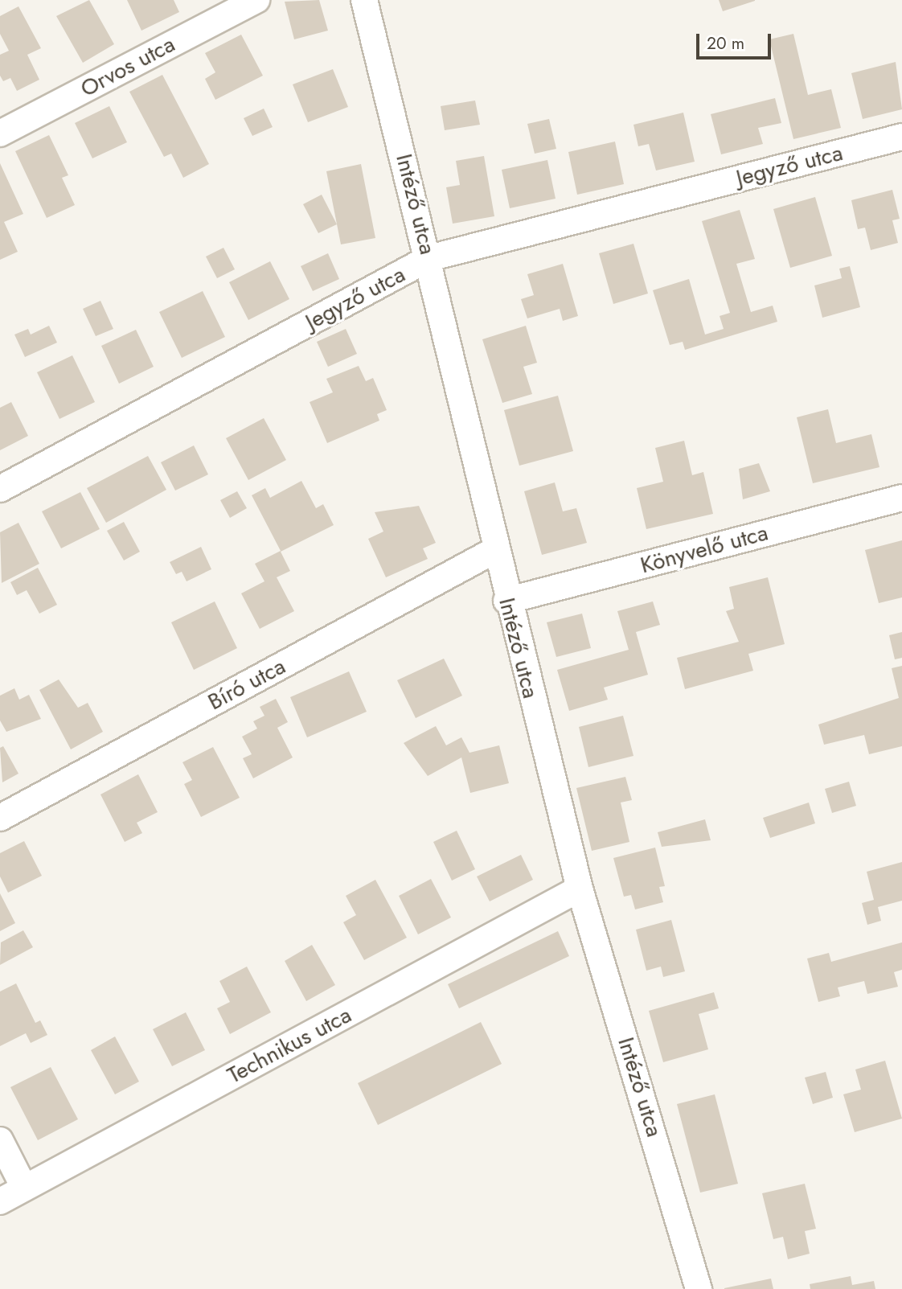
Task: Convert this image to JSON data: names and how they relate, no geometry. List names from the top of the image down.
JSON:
{
  "streets": {
    "street": [
      "Orvos utca",
      "Jegyző utca",
      "Intéző utca",
      "Könyvelő utca",
      "Bíró utca",
      "Technikus utca"
    ]
  },
  "crossings": [
    ["Jegyző utca", "Intéző utca"],
    ["Intéző utca", "Könyvelő utca"],
    ["Intéző utca", "Bíró utca"],
    ["Intéző utca", "Technikus utca"]
  ],
  "scale_bar": "20 m"
}
